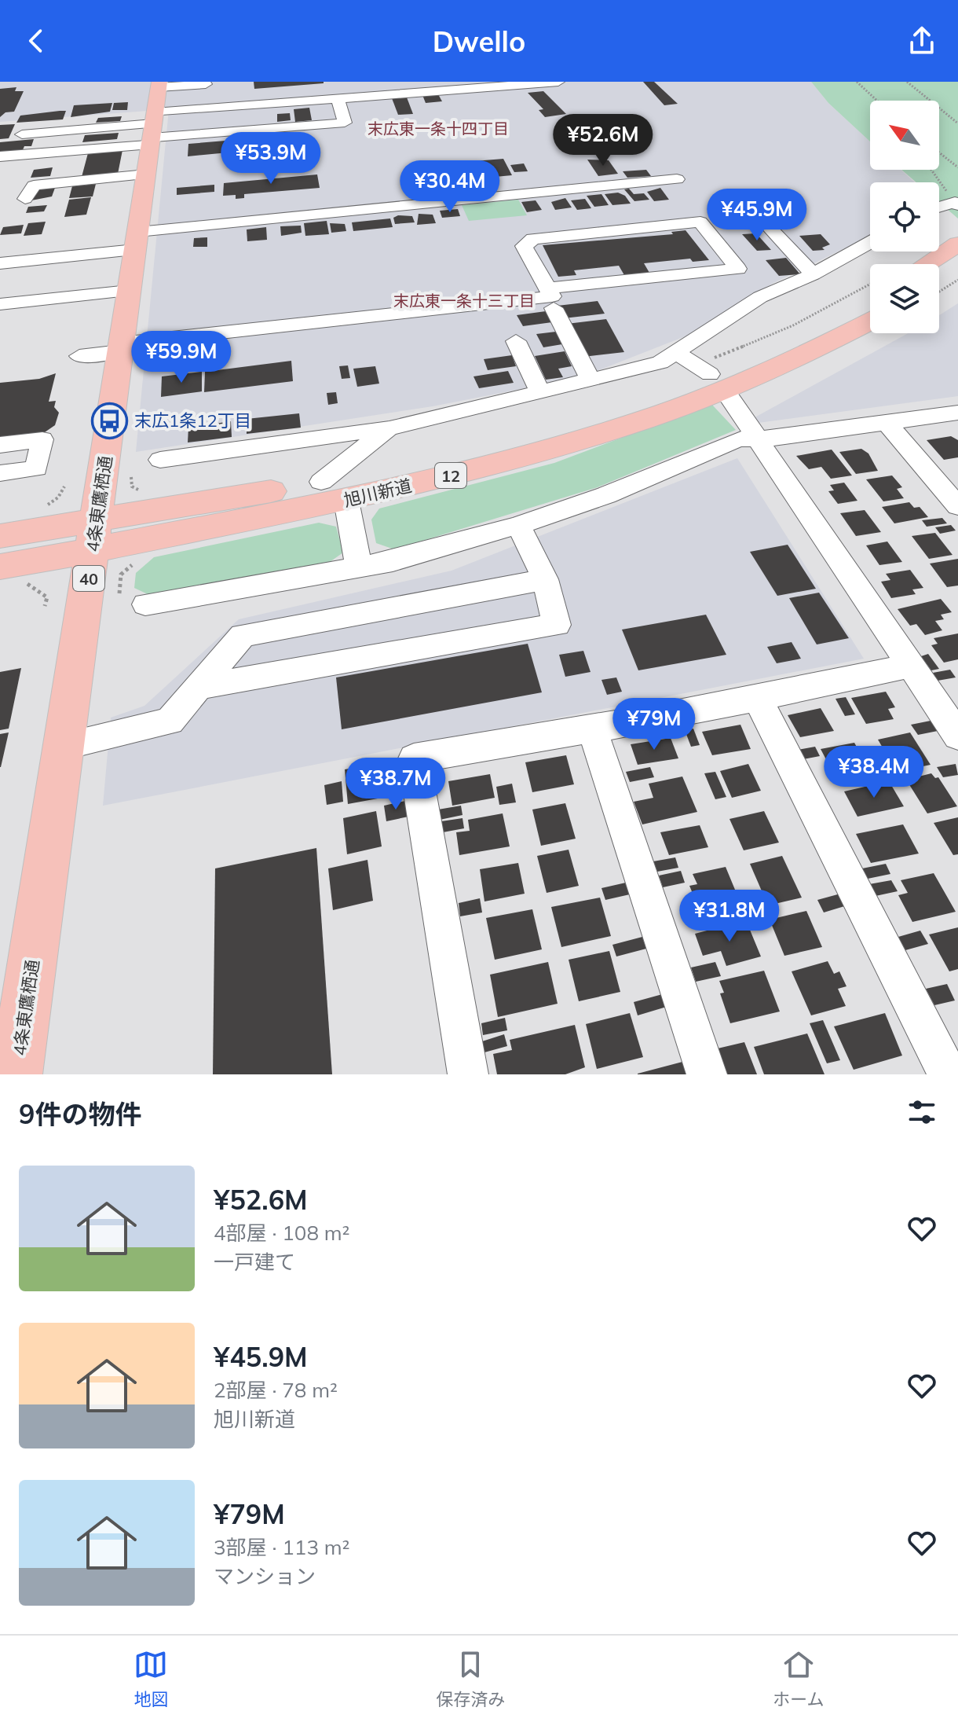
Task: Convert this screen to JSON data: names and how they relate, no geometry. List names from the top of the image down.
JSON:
{
  "streets": {
    "highway": [
      "12",
      "旭川新道",
      "4条東鷹栖通",
      "40"
    ]
  },
  "crossings": [
    ["旭川新道", "4条東鷹栖通"]
  ],
  "districts": ["末広東一条十四丁目", "末広東一条十三丁目"],
  "places": {
    "bus stop": ["末広1条12丁目"]
  },
  "north": "top left",
  "page": {
    "header": "Dwello",
    "price": [
      "¥52.6M",
      "¥53.9M",
      "¥30.4M",
      "¥45.9M",
      "¥59.9M",
      "¥79M",
      "¥38.4M",
      "¥38.7M",
      "¥31.8M"
    ],
    "heading": "9件の物件",
    "list": [
      {
        "name": "¥52.6M",
        "note": "4部屋 · 108 m² · 一戸建て"
      },
      {
        "name": "¥45.9M",
        "note": "2部屋 · 78 m² · 旭川新道"
      },
      {
        "name": "¥79M",
        "note": "3部屋 · 113 m² · マンション"
      }
    ],
    "tabs": ["地図", "保存済み", "ホーム"]
  }
}
